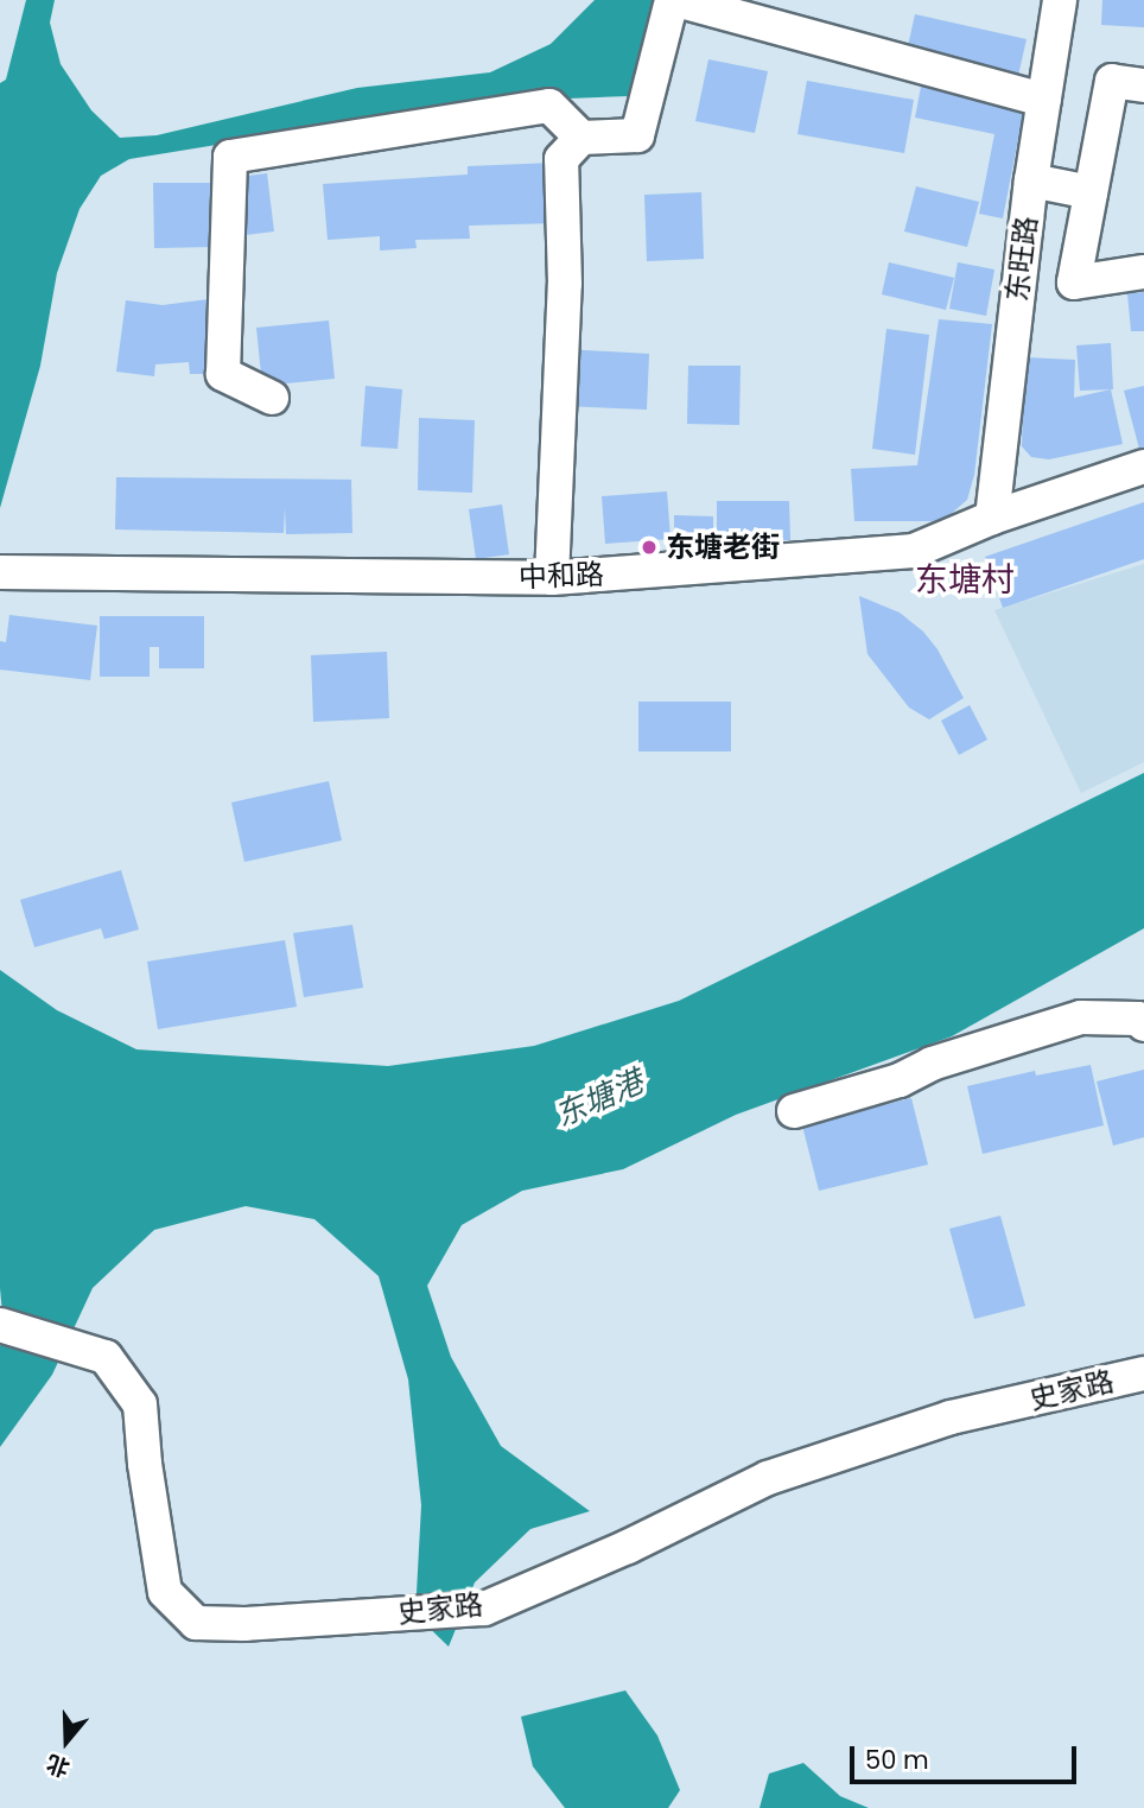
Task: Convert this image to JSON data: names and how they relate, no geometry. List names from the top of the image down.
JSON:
{
  "streets": {
    "street": ["东旺路", "中和路", "史家路"]
  },
  "crossings": [
    ["东旺路", "中和路"]
  ],
  "districts": ["东塘村"],
  "water": ["东塘港"],
  "places": ["东塘老街"],
  "scale_bar": "50 m",
  "north": "bottom"
}
